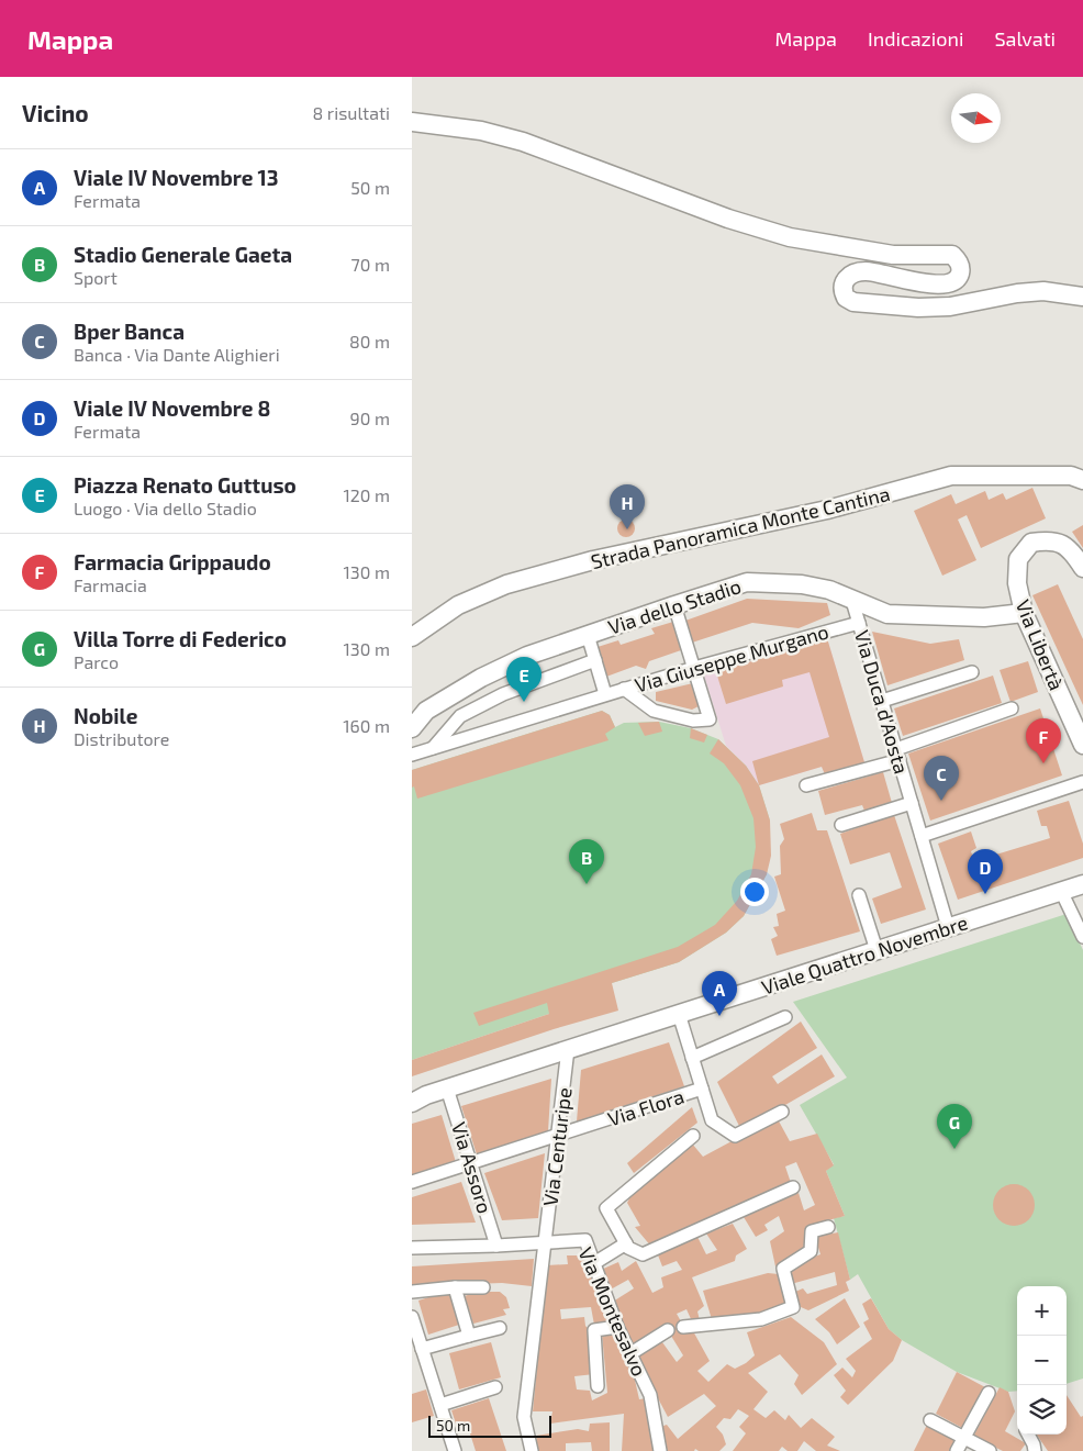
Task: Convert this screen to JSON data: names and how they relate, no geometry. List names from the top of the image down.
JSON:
{
  "streets": {
    "street": [
      "Strada Panoramica Monte Cantina",
      "Via dello Stadio",
      "Via Libertà",
      "Via Giuseppe Murgano",
      "Via Duca d'Aosta",
      "Viale Quattro Novembre",
      "Via Flora",
      "Via Centuripe",
      "Via Assoro",
      "Via Montesalvo"
    ]
  },
  "crossings": [
    ["Via dello Stadio", "Via Libertà"],
    ["Via dello Stadio", "Via Duca d'Aosta"],
    ["Via Giuseppe Murgano", "Via Duca d'Aosta"],
    ["Via Duca d'Aosta", "Viale Quattro Novembre"],
    ["Viale Quattro Novembre", "Via Flora"],
    ["Viale Quattro Novembre", "Via Centuripe"],
    ["Viale Quattro Novembre", "Via Assoro"],
    ["Via Flora", "Via Centuripe"],
    ["Via Flora", "Via Assoro"],
    ["Via Centuripe", "Via Montesalvo"],
    ["Via Assoro", "Via Montesalvo"]
  ],
  "scale_bar": "50 m",
  "north": "right",
  "page": {
    "header": "Mappa",
    "nav": ["Mappa", "Indicazioni", "Salvati"],
    "heading": ["Vicino", "8 risultati"],
    "list": [
      {
        "mark": "A",
        "name": "Viale IV Novembre 13",
        "note": "Fermata",
        "value": "50 m"
      },
      {
        "mark": "B",
        "name": "Stadio Generale Gaeta",
        "note": "Sport",
        "value": "70 m"
      },
      {
        "mark": "C",
        "name": "Bper Banca",
        "note": "Banca · Via Dante Alighieri",
        "value": "80 m"
      },
      {
        "mark": "D",
        "name": "Viale IV Novembre 8",
        "note": "Fermata",
        "value": "90 m"
      },
      {
        "mark": "E",
        "name": "Piazza Renato Guttuso",
        "note": "Luogo · Via dello Stadio",
        "value": "120 m"
      },
      {
        "mark": "F",
        "name": "Farmacia Grippaudo",
        "note": "Farmacia",
        "value": "130 m"
      },
      {
        "mark": "G",
        "name": "Villa Torre di Federico",
        "note": "Parco",
        "value": "130 m"
      },
      {
        "mark": "H",
        "name": "Nobile",
        "note": "Distributore",
        "value": "160 m"
      }
    ],
    "pins": [
      "H",
      "E",
      "F",
      "C",
      "B",
      "D",
      "A",
      "G"
    ],
    "map_buttons": ["+", "−"],
    "scale": "50 m"
  }
}
